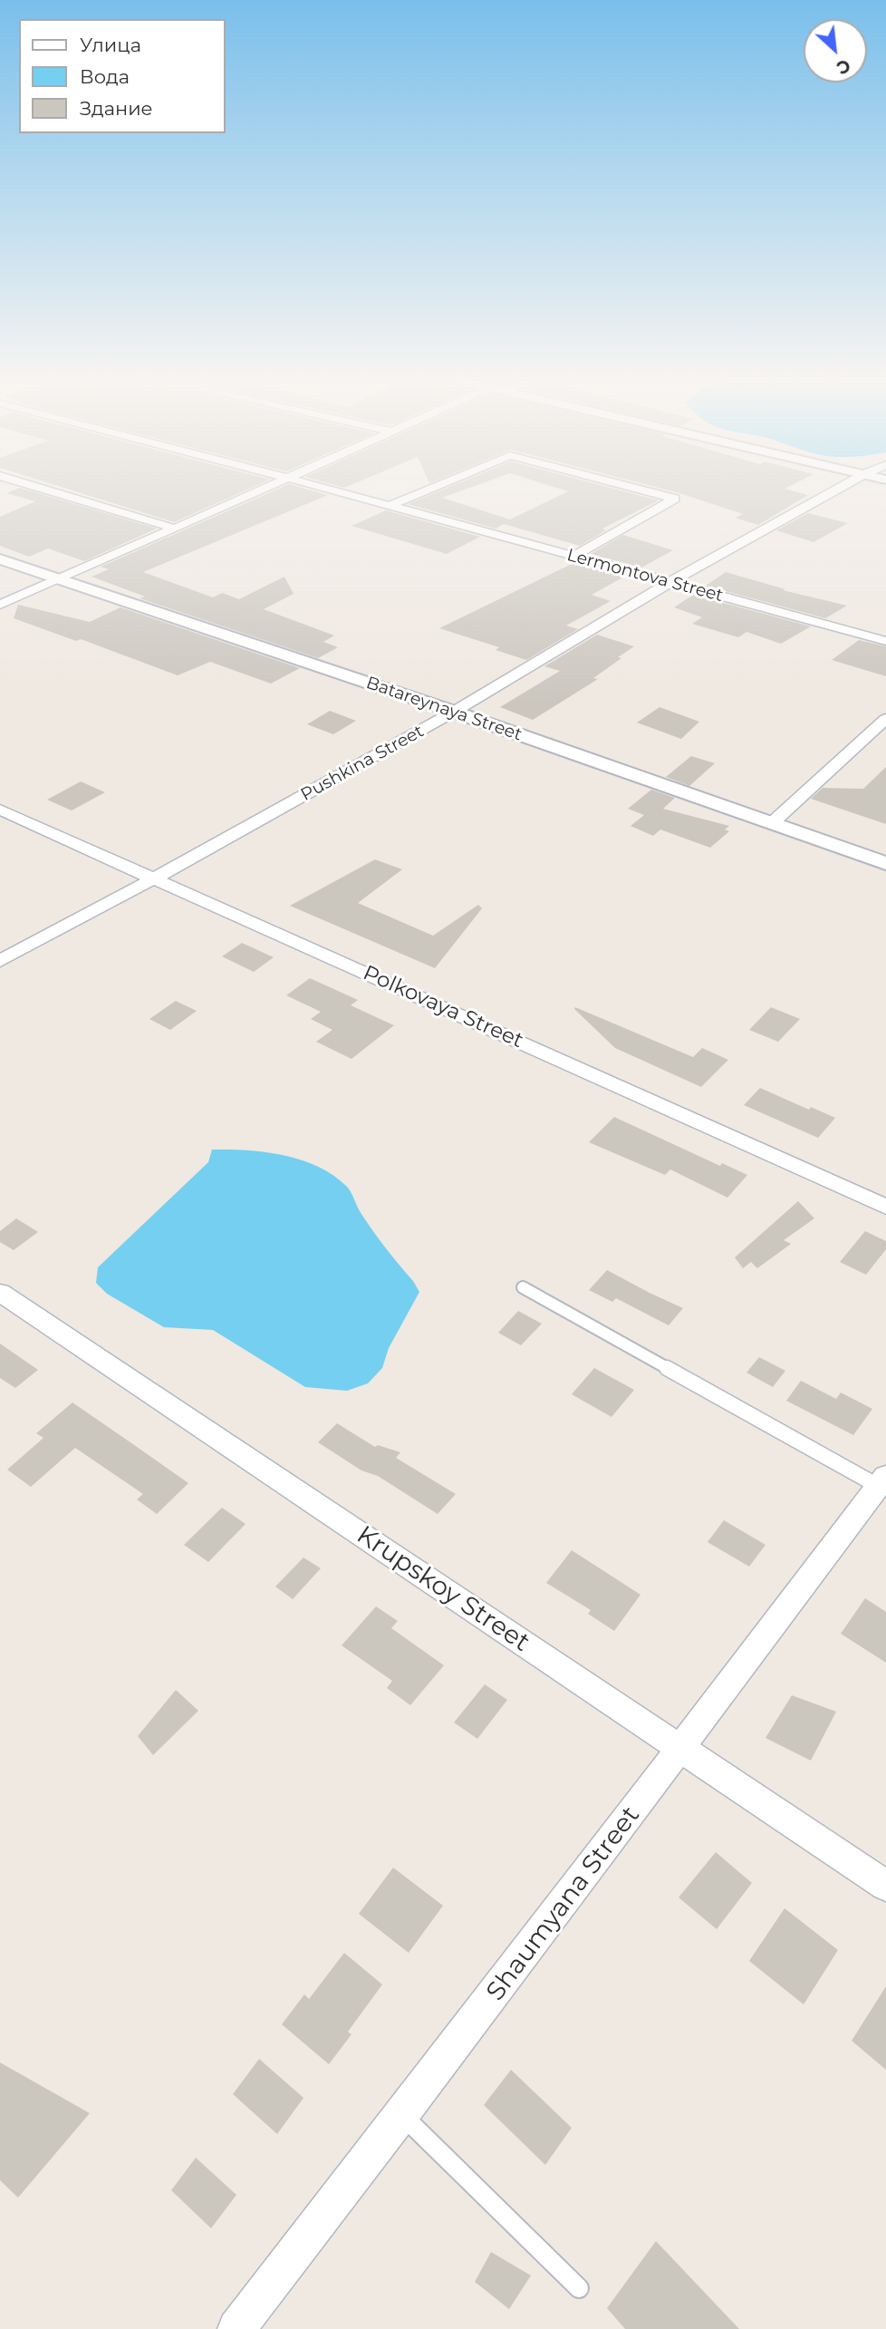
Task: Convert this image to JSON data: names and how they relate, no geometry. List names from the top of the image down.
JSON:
{
  "streets": {
    "street": [
      "Lermontova Street",
      "Batareynaya Street",
      "Pushkina Street",
      "Polkovaya Street",
      "Krupskoy Street",
      "Shaumyana Street"
    ]
  },
  "crossings": [
    ["Lermontova Street", "Pushkina Street"],
    ["Batareynaya Street", "Pushkina Street"],
    ["Pushkina Street", "Polkovaya Street"],
    ["Krupskoy Street", "Shaumyana Street"]
  ],
  "legend": ["Улица", "Вода", "Здание"],
  "north": "bottom right"
}
